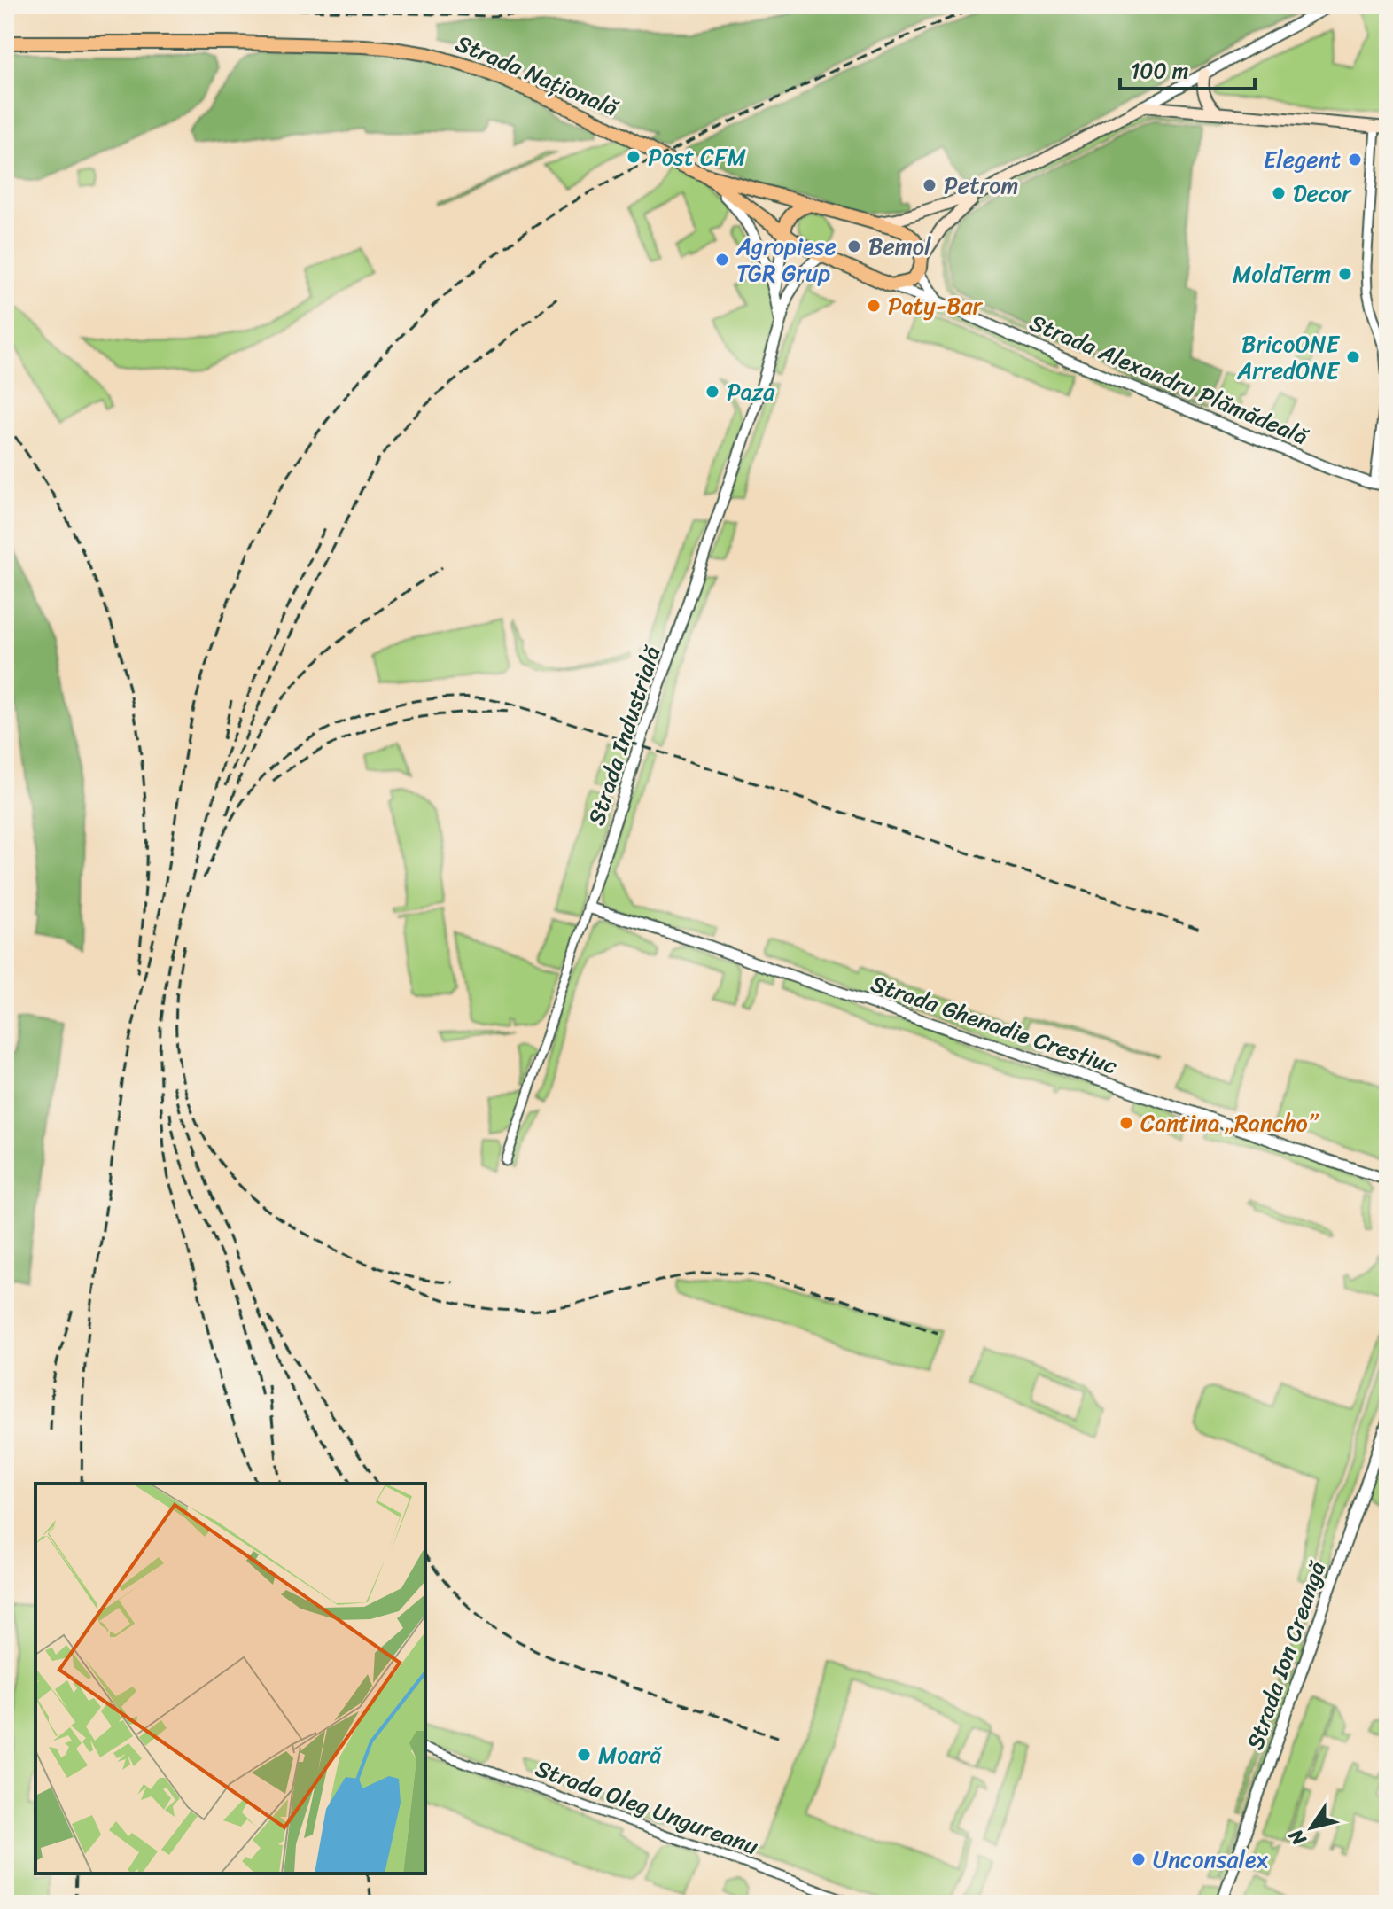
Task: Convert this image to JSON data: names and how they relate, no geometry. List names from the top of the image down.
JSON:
{
  "streets": {
    "main road": ["Strada Națională"],
    "street": [
      "Strada Alexandru Plămădeală",
      "Strada Industrială",
      "Strada Ghenadie Crestiuc",
      "Strada Ion Creangă",
      "Strada Oleg Ungureanu"
    ]
  },
  "crossings": [
    ["Strada Națională", "Strada Alexandru Plămădeală"],
    ["Strada Națională", "Strada Industrială"],
    ["Strada Industrială", "Strada Ghenadie Crestiuc"]
  ],
  "places": [
    "Post CFM",
    "Elegent",
    "Petrom",
    "Decor",
    "Bemol",
    "Agropiese TGR Grup",
    "MoldTerm",
    "Paty-Bar",
    "BricoONE ArredONE",
    "Paza",
    "Cantina „Rancho”",
    "Moară",
    "Unconsalex"
  ],
  "scale_bar": "100 m",
  "north": "bottom left"
}
